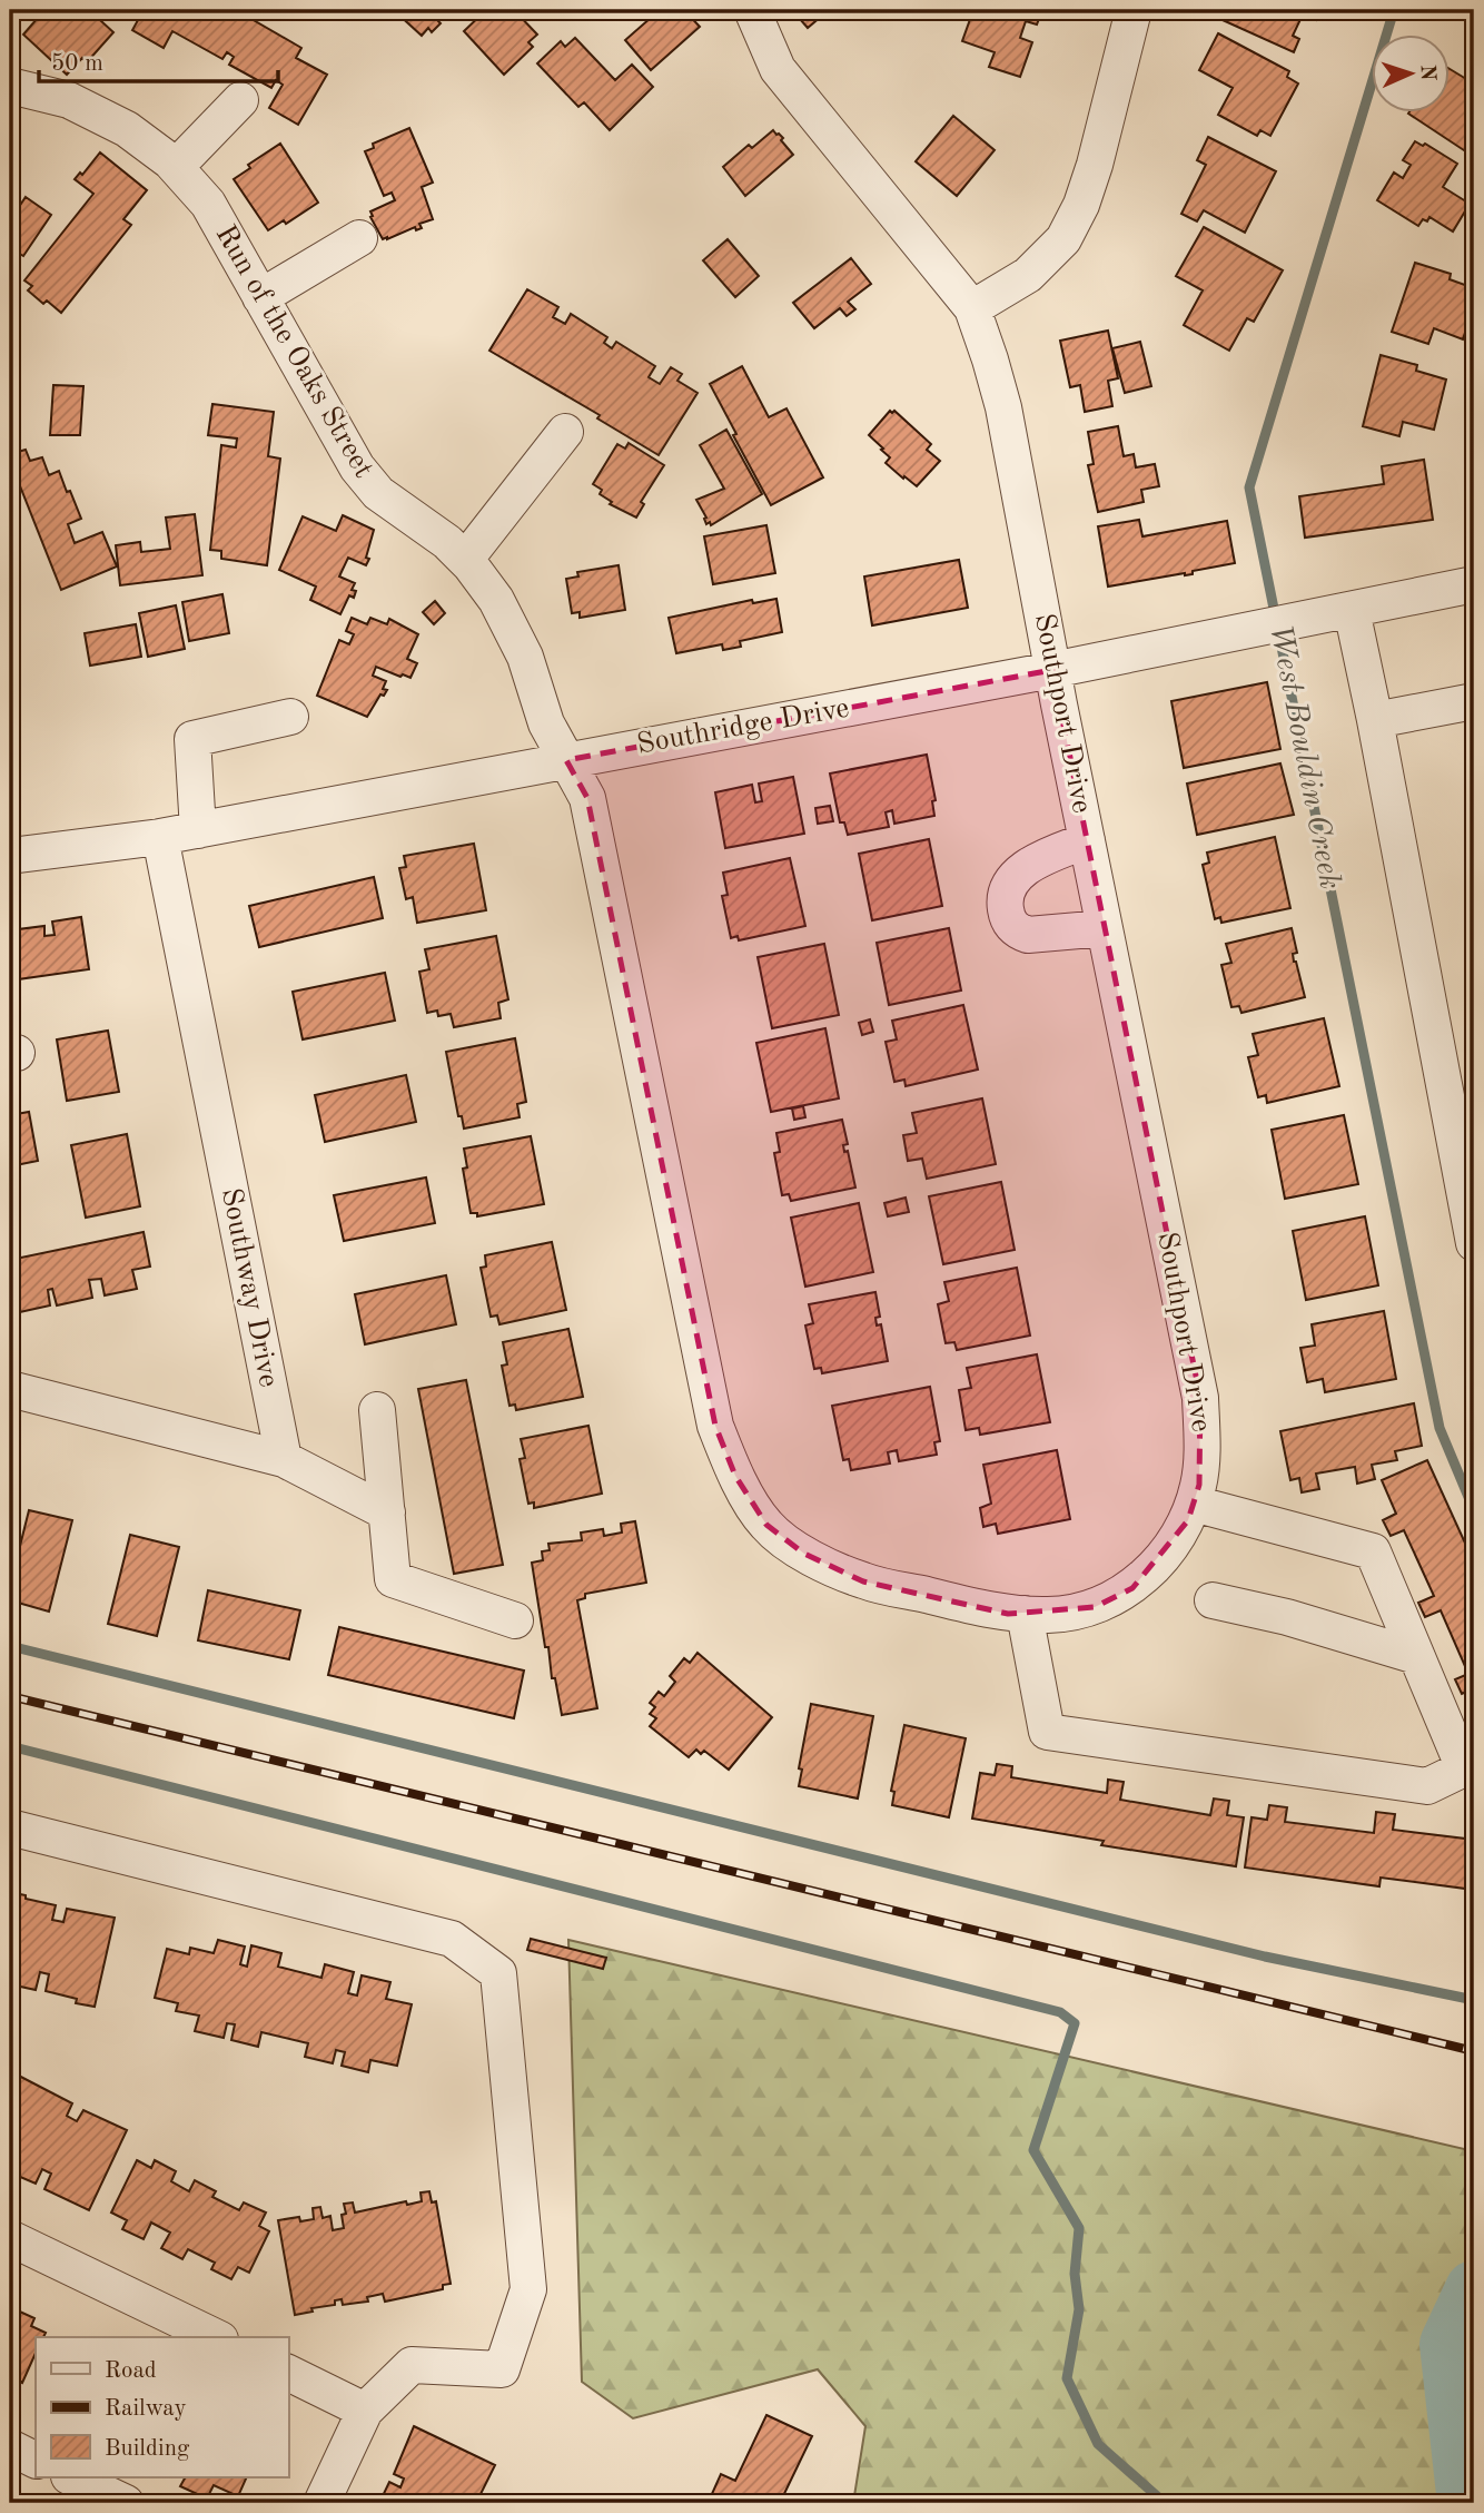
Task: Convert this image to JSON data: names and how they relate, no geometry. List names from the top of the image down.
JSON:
{
  "streets": {
    "street": [
      "Run of the Oaks Street",
      "Southport Drive",
      "Southridge Drive",
      "Southway Drive"
    ]
  },
  "crossings": [
    ["Run of the Oaks Street", "Southport Drive"],
    ["Run of the Oaks Street", "Southridge Drive"],
    ["Southport Drive", "Southridge Drive"],
    ["Southridge Drive", "Southway Drive"]
  ],
  "water": ["West Bouldin Creek"],
  "legend": ["Road", "Railway", "Building"],
  "scale_bar": "50 m",
  "north": "right"
}
